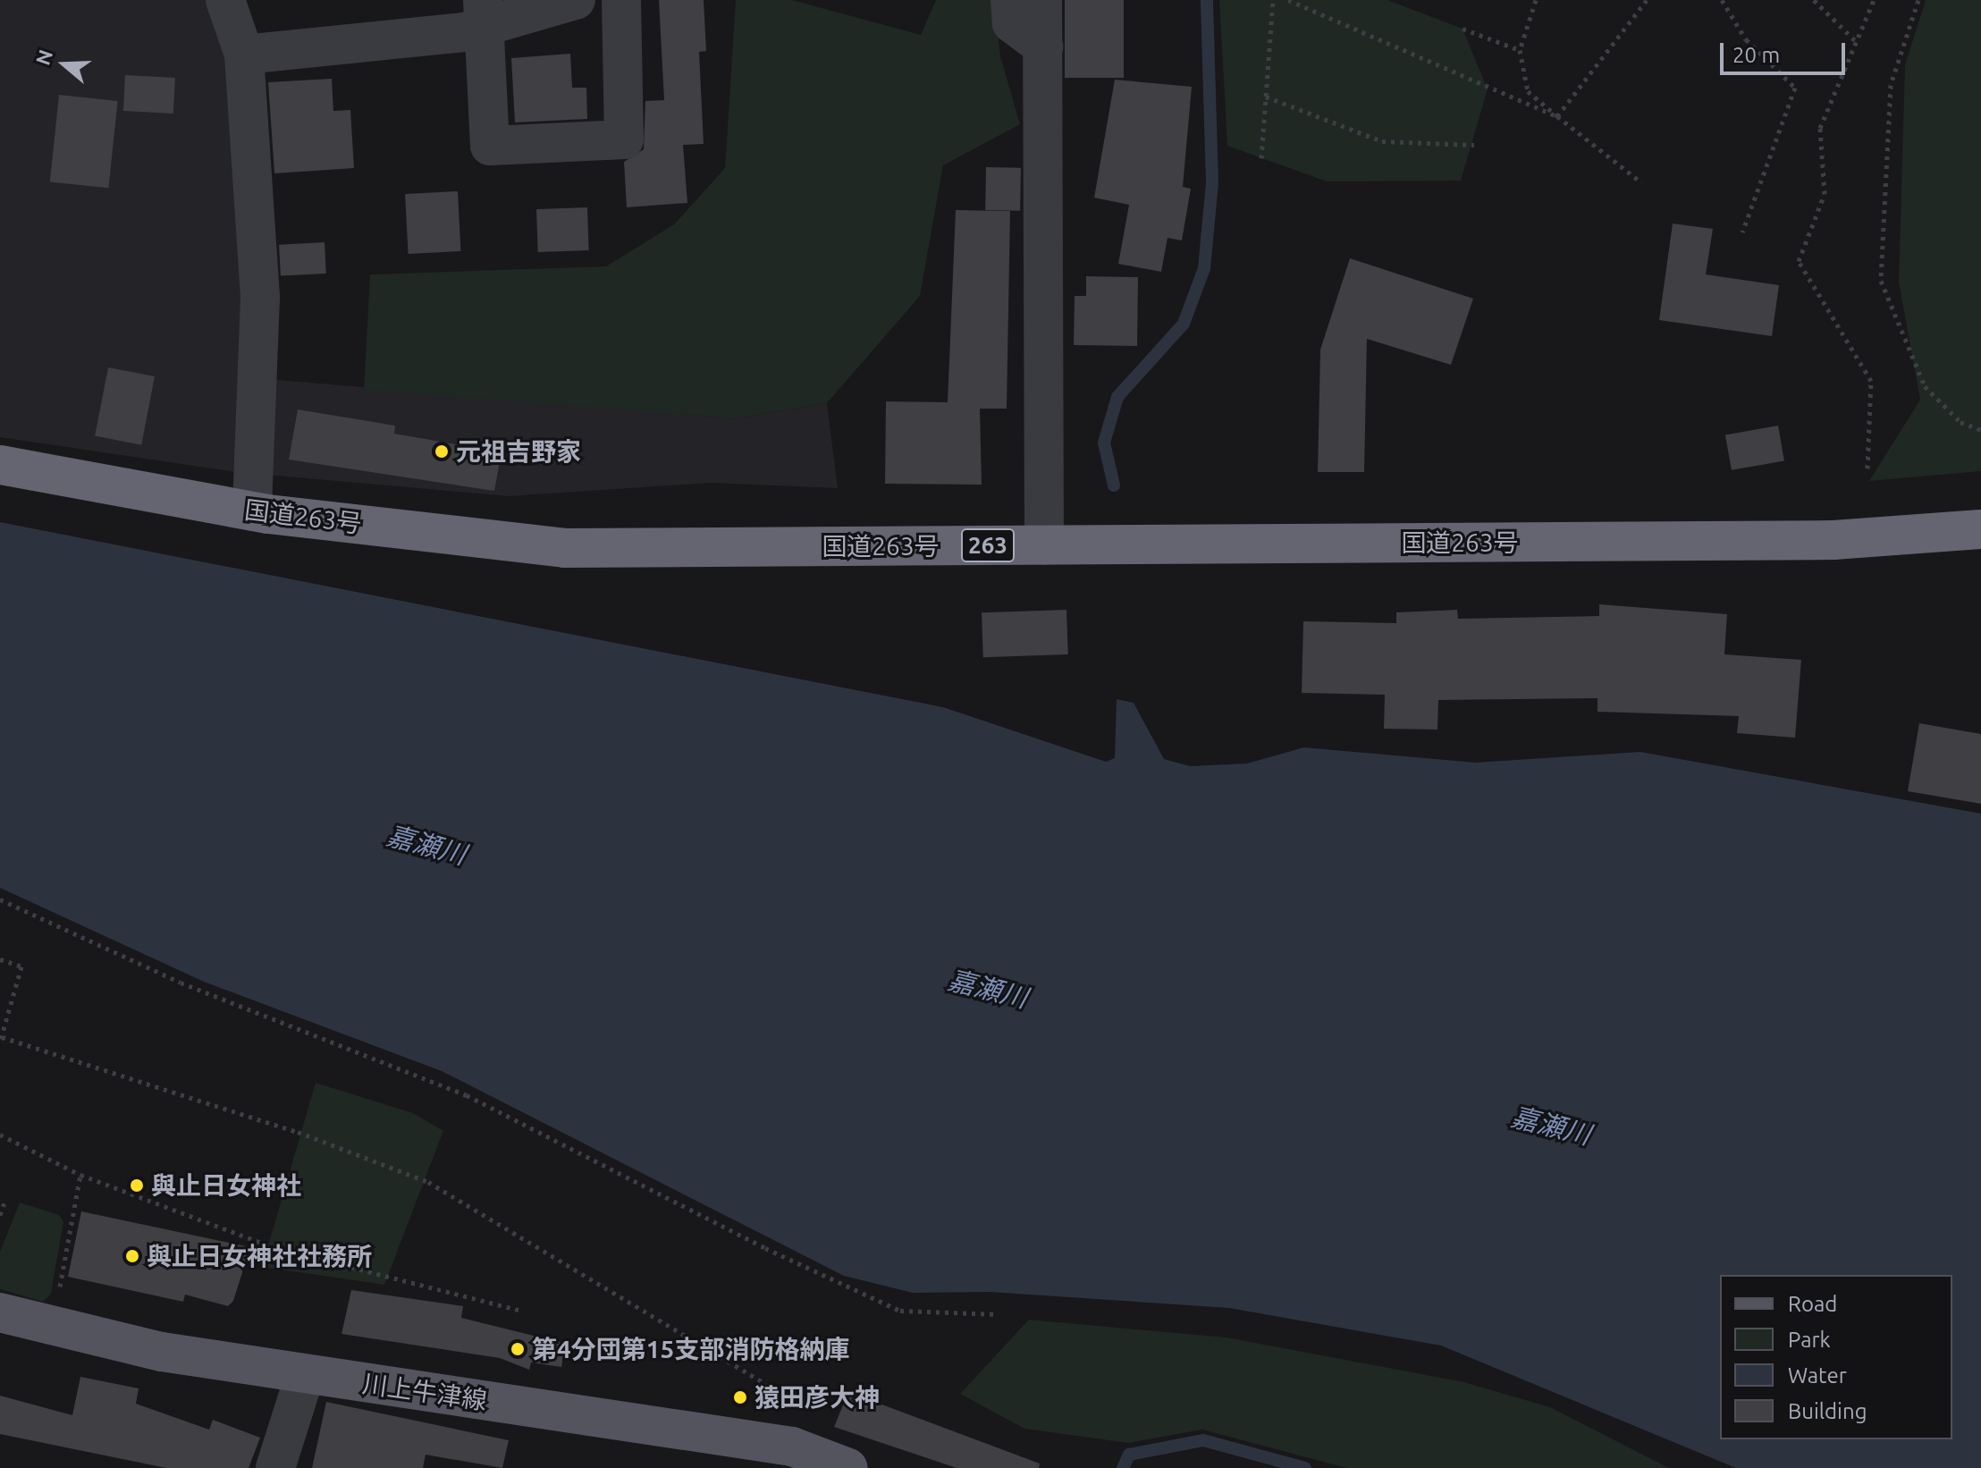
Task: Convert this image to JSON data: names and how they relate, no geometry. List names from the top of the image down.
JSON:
{
  "streets": {
    "highway": ["国道263号", "263"],
    "main road": ["川上牛津線"]
  },
  "water": ["嘉瀬川"],
  "places": [
    "元祖吉野家",
    "與止日女神社",
    "與止日女神社社務所",
    "第4分団第15支部消防格納庫",
    "猿田彦大神"
  ],
  "legend": [
    "Road",
    "Park",
    "Water",
    "Building"
  ],
  "scale_bar": "20 m",
  "north": "left"
}
